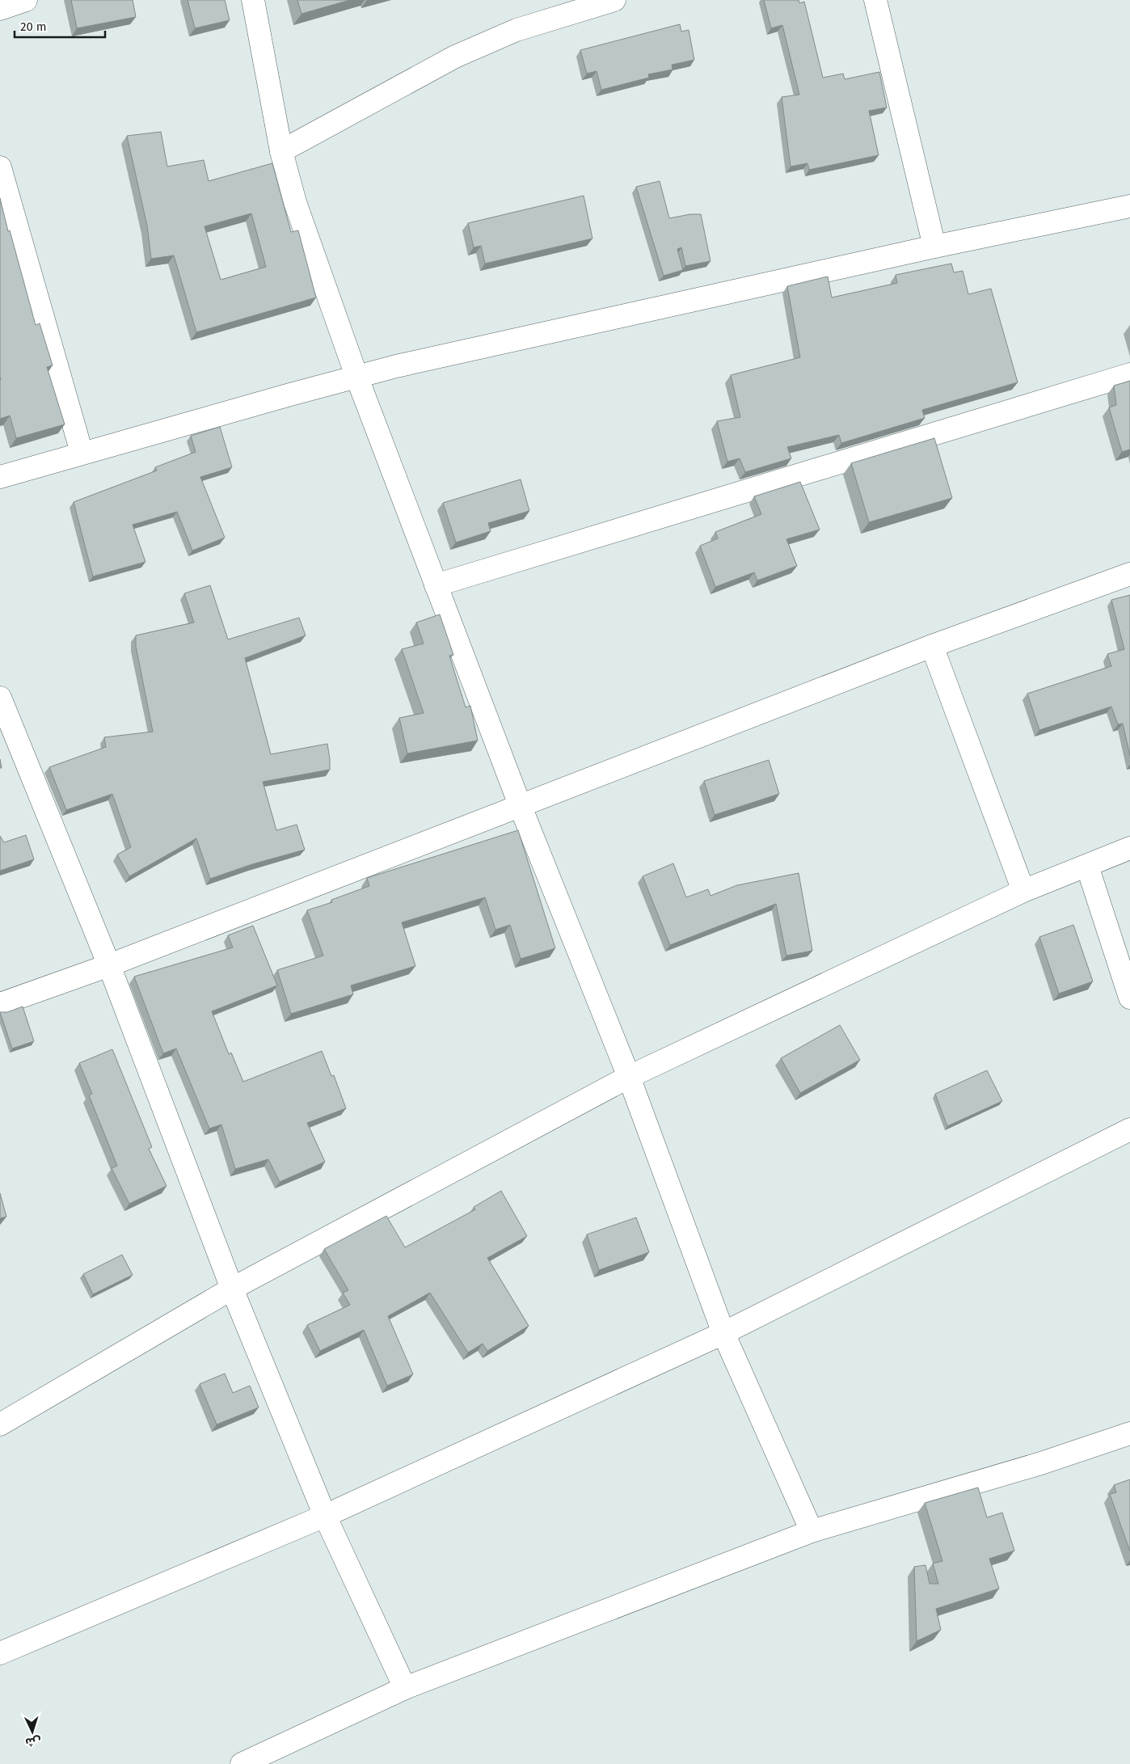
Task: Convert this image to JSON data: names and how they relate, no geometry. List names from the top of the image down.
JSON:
{
  "scale_bar": "20 m",
  "north": "bottom"
}
